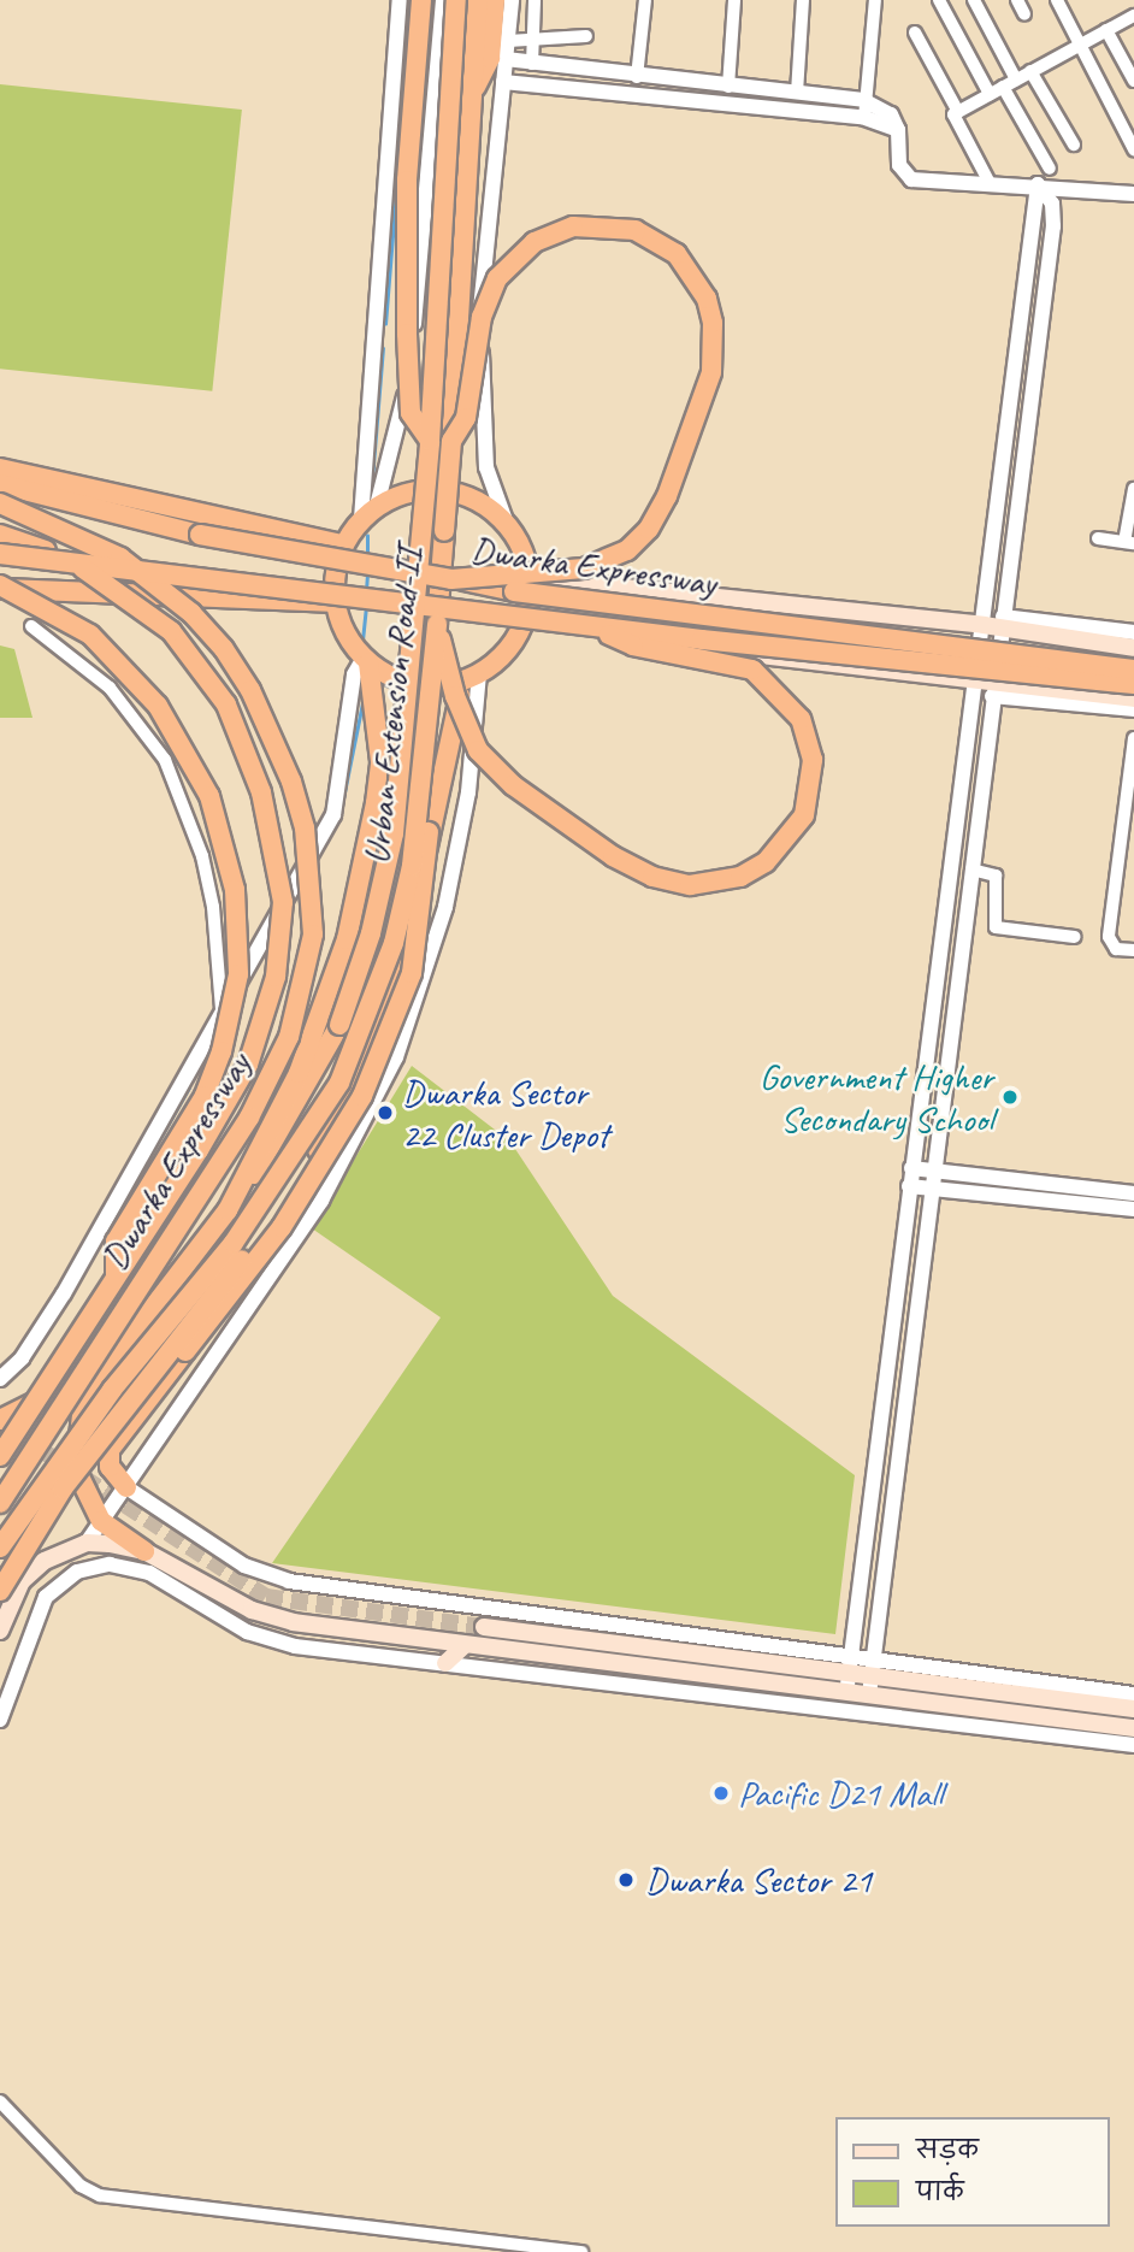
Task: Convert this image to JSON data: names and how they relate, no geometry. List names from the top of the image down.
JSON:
{
  "streets": {
    "highway": ["Dwarka Expressway", "Urban Extension Road-II"]
  },
  "places": [
    "Government Higher Secondary School",
    "Dwarka Sector 22 Cluster Depot",
    "Pacific D21 Mall",
    "Dwarka Sector 21"
  ],
  "legend": ["सड़क", "पार्क"]
}
